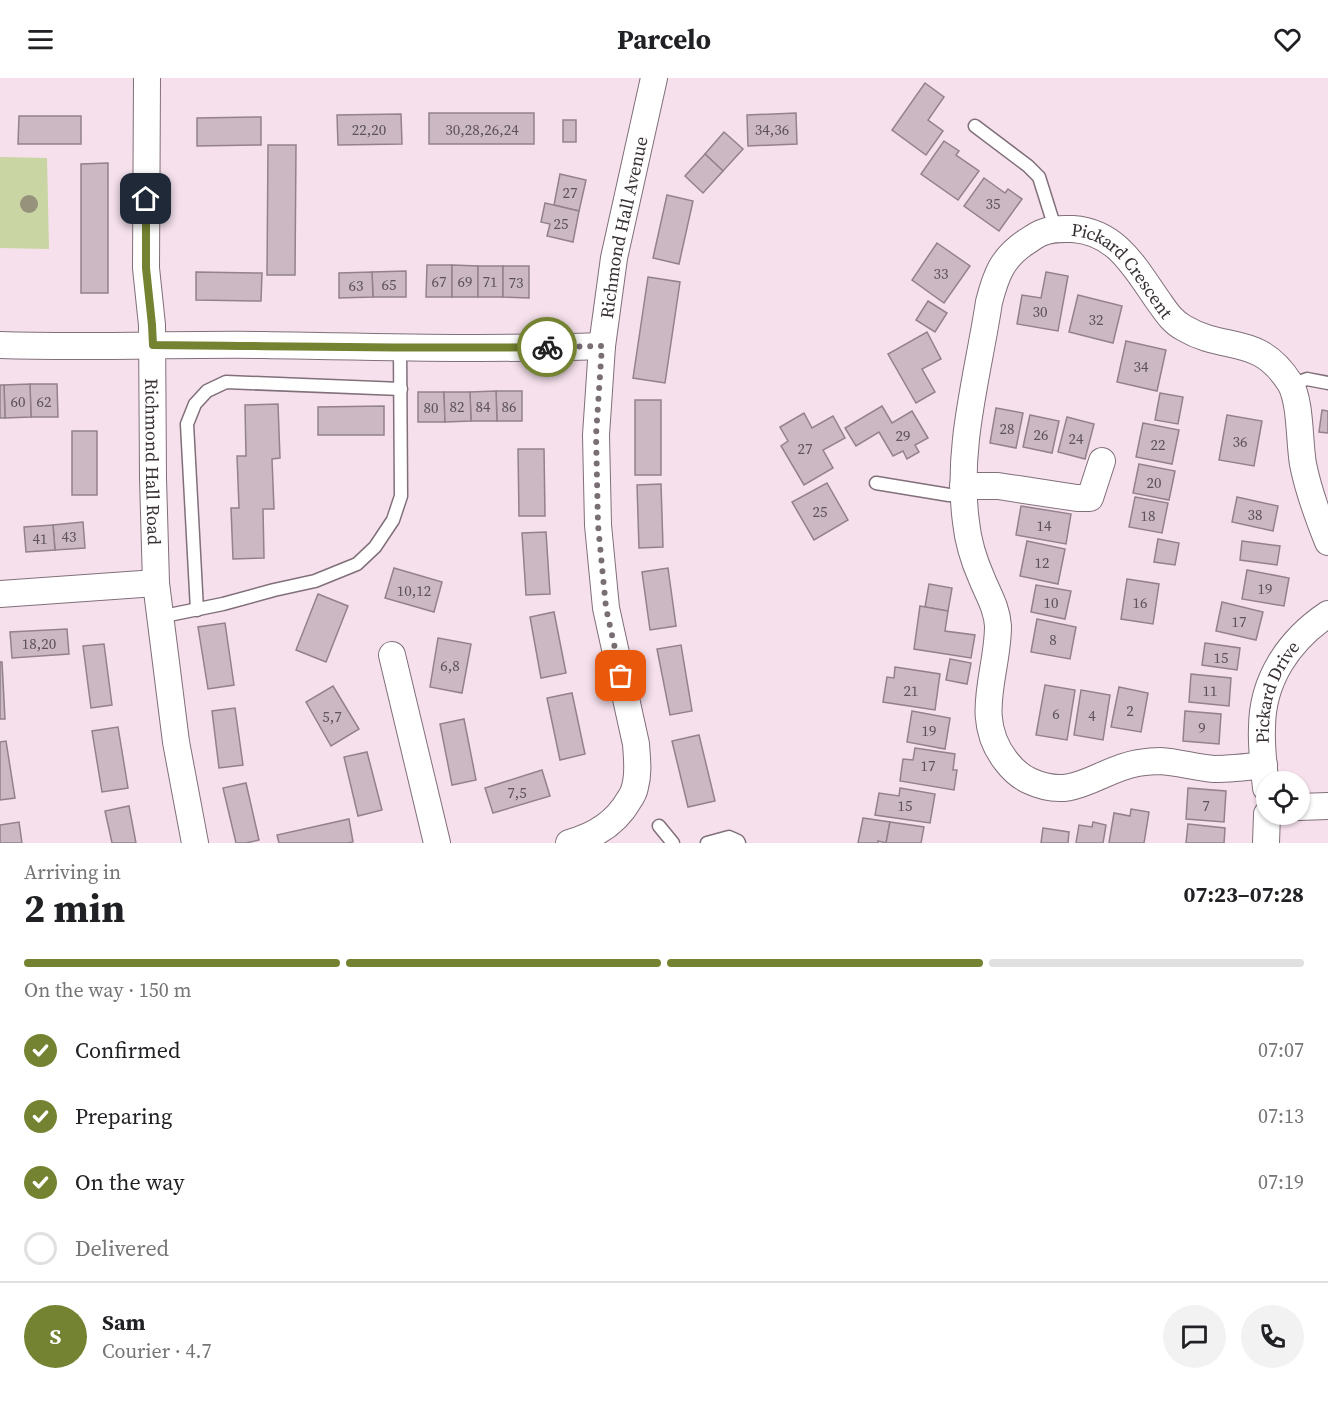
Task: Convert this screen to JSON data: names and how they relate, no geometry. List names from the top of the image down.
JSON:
{
  "streets": {
    "street": [
      "Richmond Hall Avenue",
      "Pickard Crescent",
      "Richmond Hall Road",
      "Pickard Drive"
    ]
  },
  "house_numbers": [
    "22,20",
    "30,28,26,24",
    "34,36",
    "27",
    "35",
    "25",
    "33",
    "67",
    "69",
    "71",
    "73",
    "65",
    "63",
    "30",
    "32",
    "34",
    "60",
    "62",
    "82",
    "84",
    "86",
    "80",
    "28",
    "26",
    "29",
    "24",
    "36",
    "22",
    "27",
    "20",
    "25",
    "38",
    "18",
    "14",
    "43",
    "41",
    "12",
    "19",
    "10,12",
    "10",
    "16",
    "17",
    "8",
    "18,20",
    "15",
    "6,8",
    "21",
    "11",
    "2",
    "6",
    "4",
    "5,7",
    "9",
    "19",
    "17",
    "7,5",
    "15",
    "7"
  ],
  "page": {
    "header": "Parcelo",
    "heading": ["2 min", "Arriving in", "07:23–07:28"],
    "panel": ["Sam", "Courier · 4.7"],
    "bar": "On the way · 150 m",
    "list": [
      ["Confirmed", "07:07"],
      ["Preparing", "07:13"],
      ["On the way", "07:19"],
      "Delivered"
    ],
    "round": "S"
  }
}
